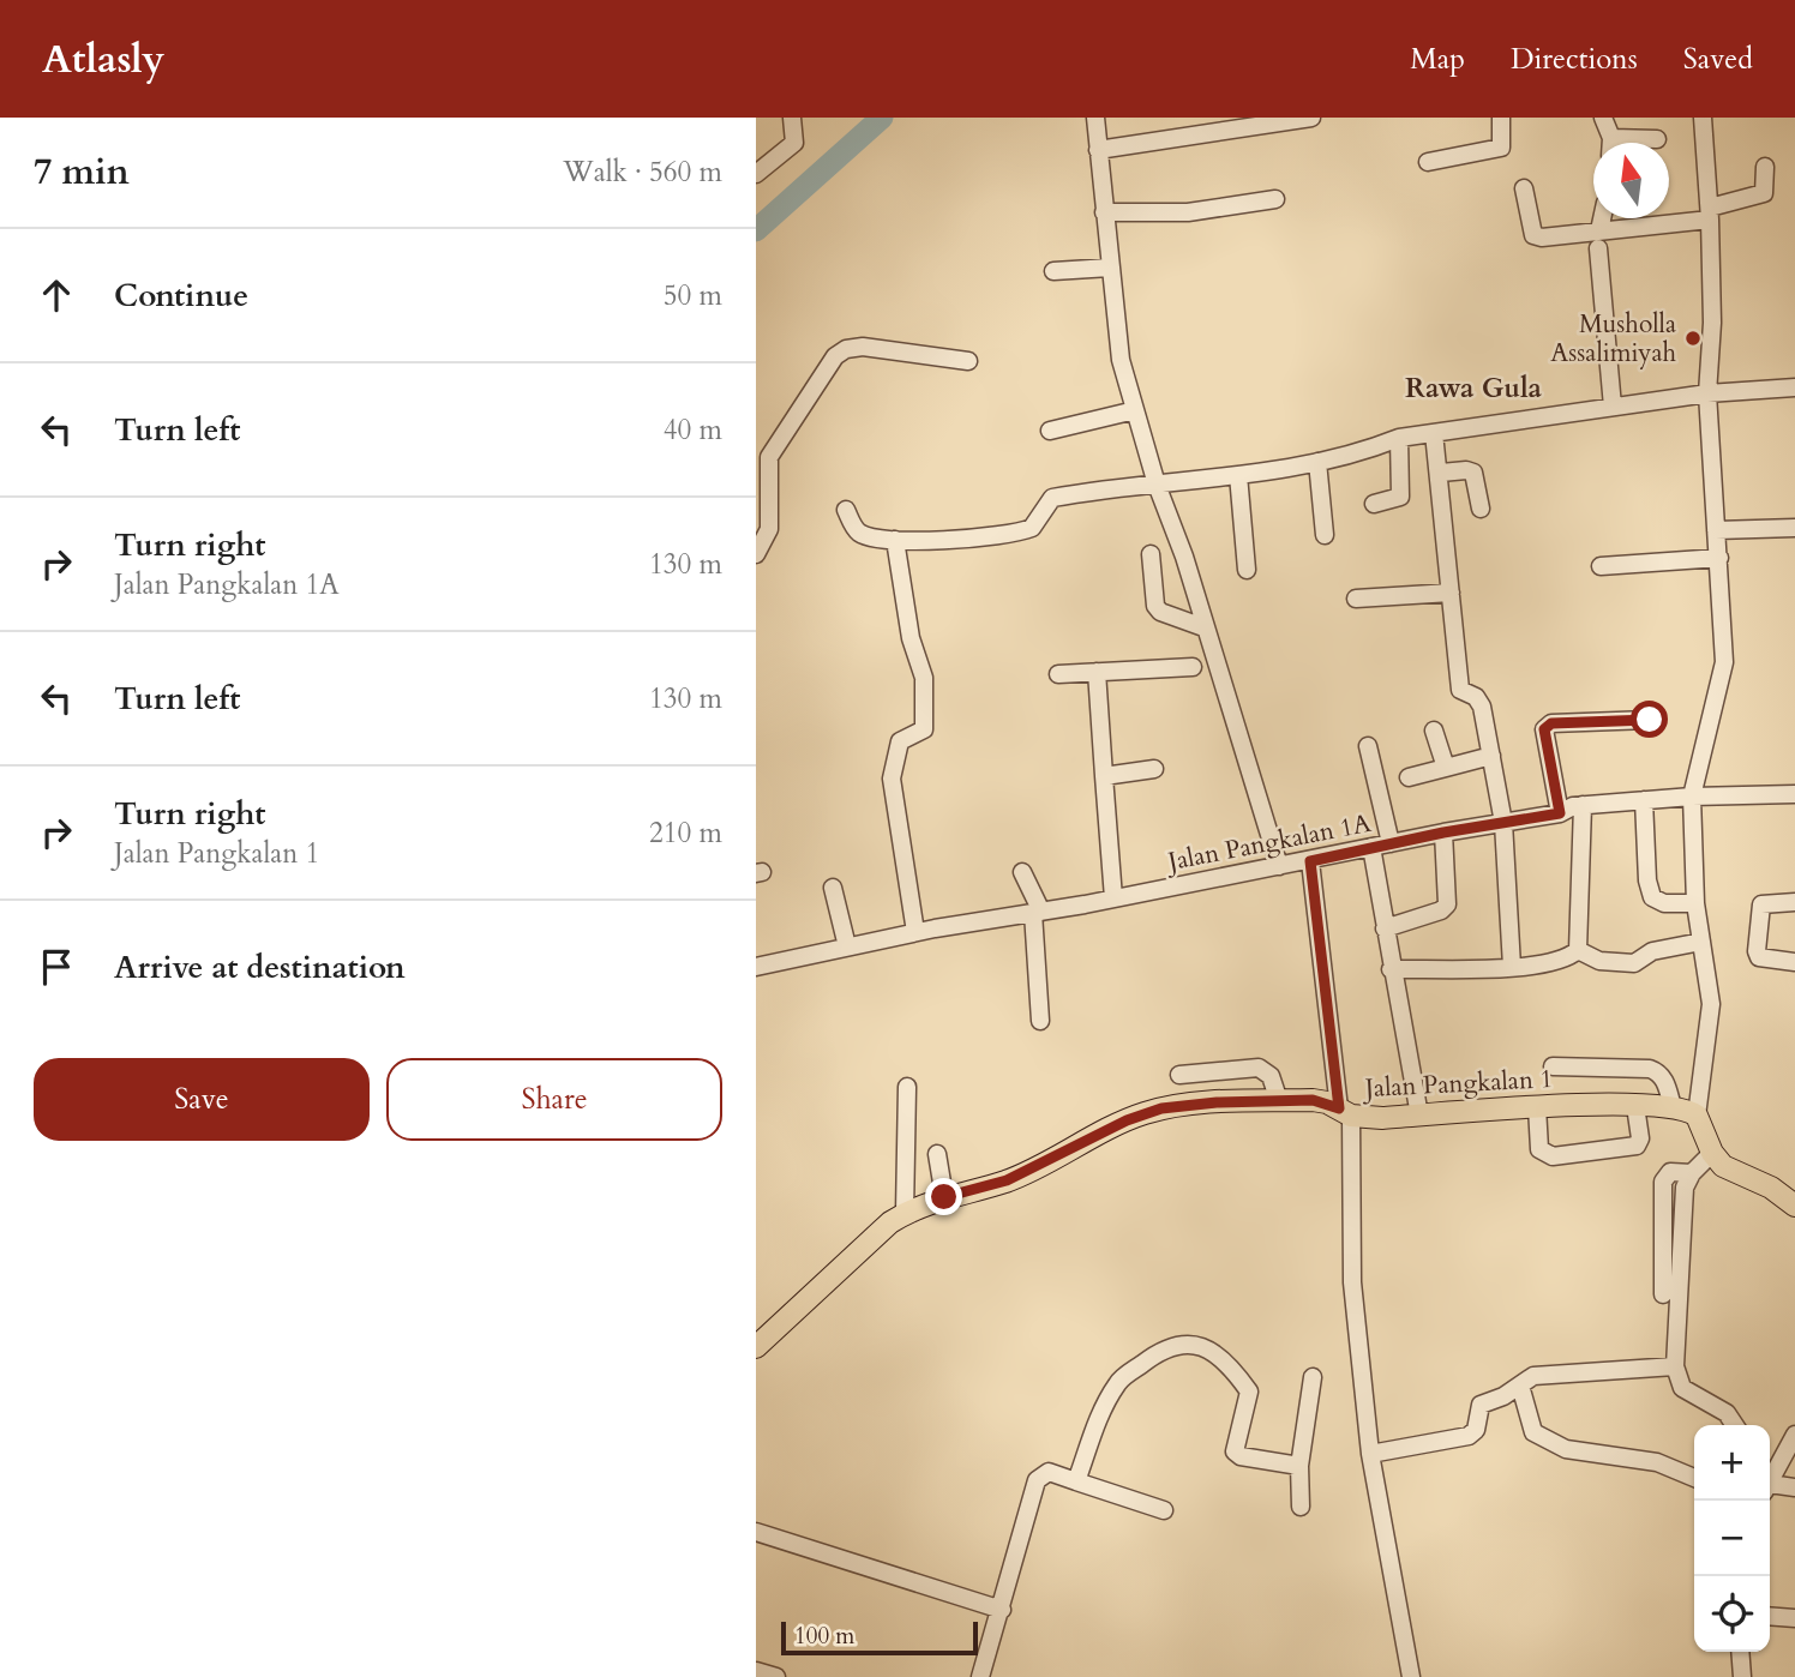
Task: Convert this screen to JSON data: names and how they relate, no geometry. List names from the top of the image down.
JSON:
{
  "streets": {
    "main road": ["Jalan Pangkalan 1"],
    "street": ["Jalan Pangkalan 1A"]
  },
  "districts": ["Rawa Gula"],
  "places": ["Musholla Assalimiyah"],
  "scale_bar": "100 m",
  "north": "top",
  "page": {
    "header": "Atlasly",
    "nav": ["Map", "Directions", "Saved"],
    "heading": ["7 min", "Walk · 560 m"],
    "list": [
      ["Continue", "50 m"],
      ["Turn left", "40 m"],
      ["Turn right", "Jalan Pangkalan 1A", "130 m"],
      ["Turn left", "130 m"],
      ["Turn right", "Jalan Pangkalan 1", "210 m"],
      "Arrive at destination"
    ],
    "buttons": ["Save", "Share"],
    "map_buttons": ["+", "−"],
    "scale": "100 m"
  }
}
